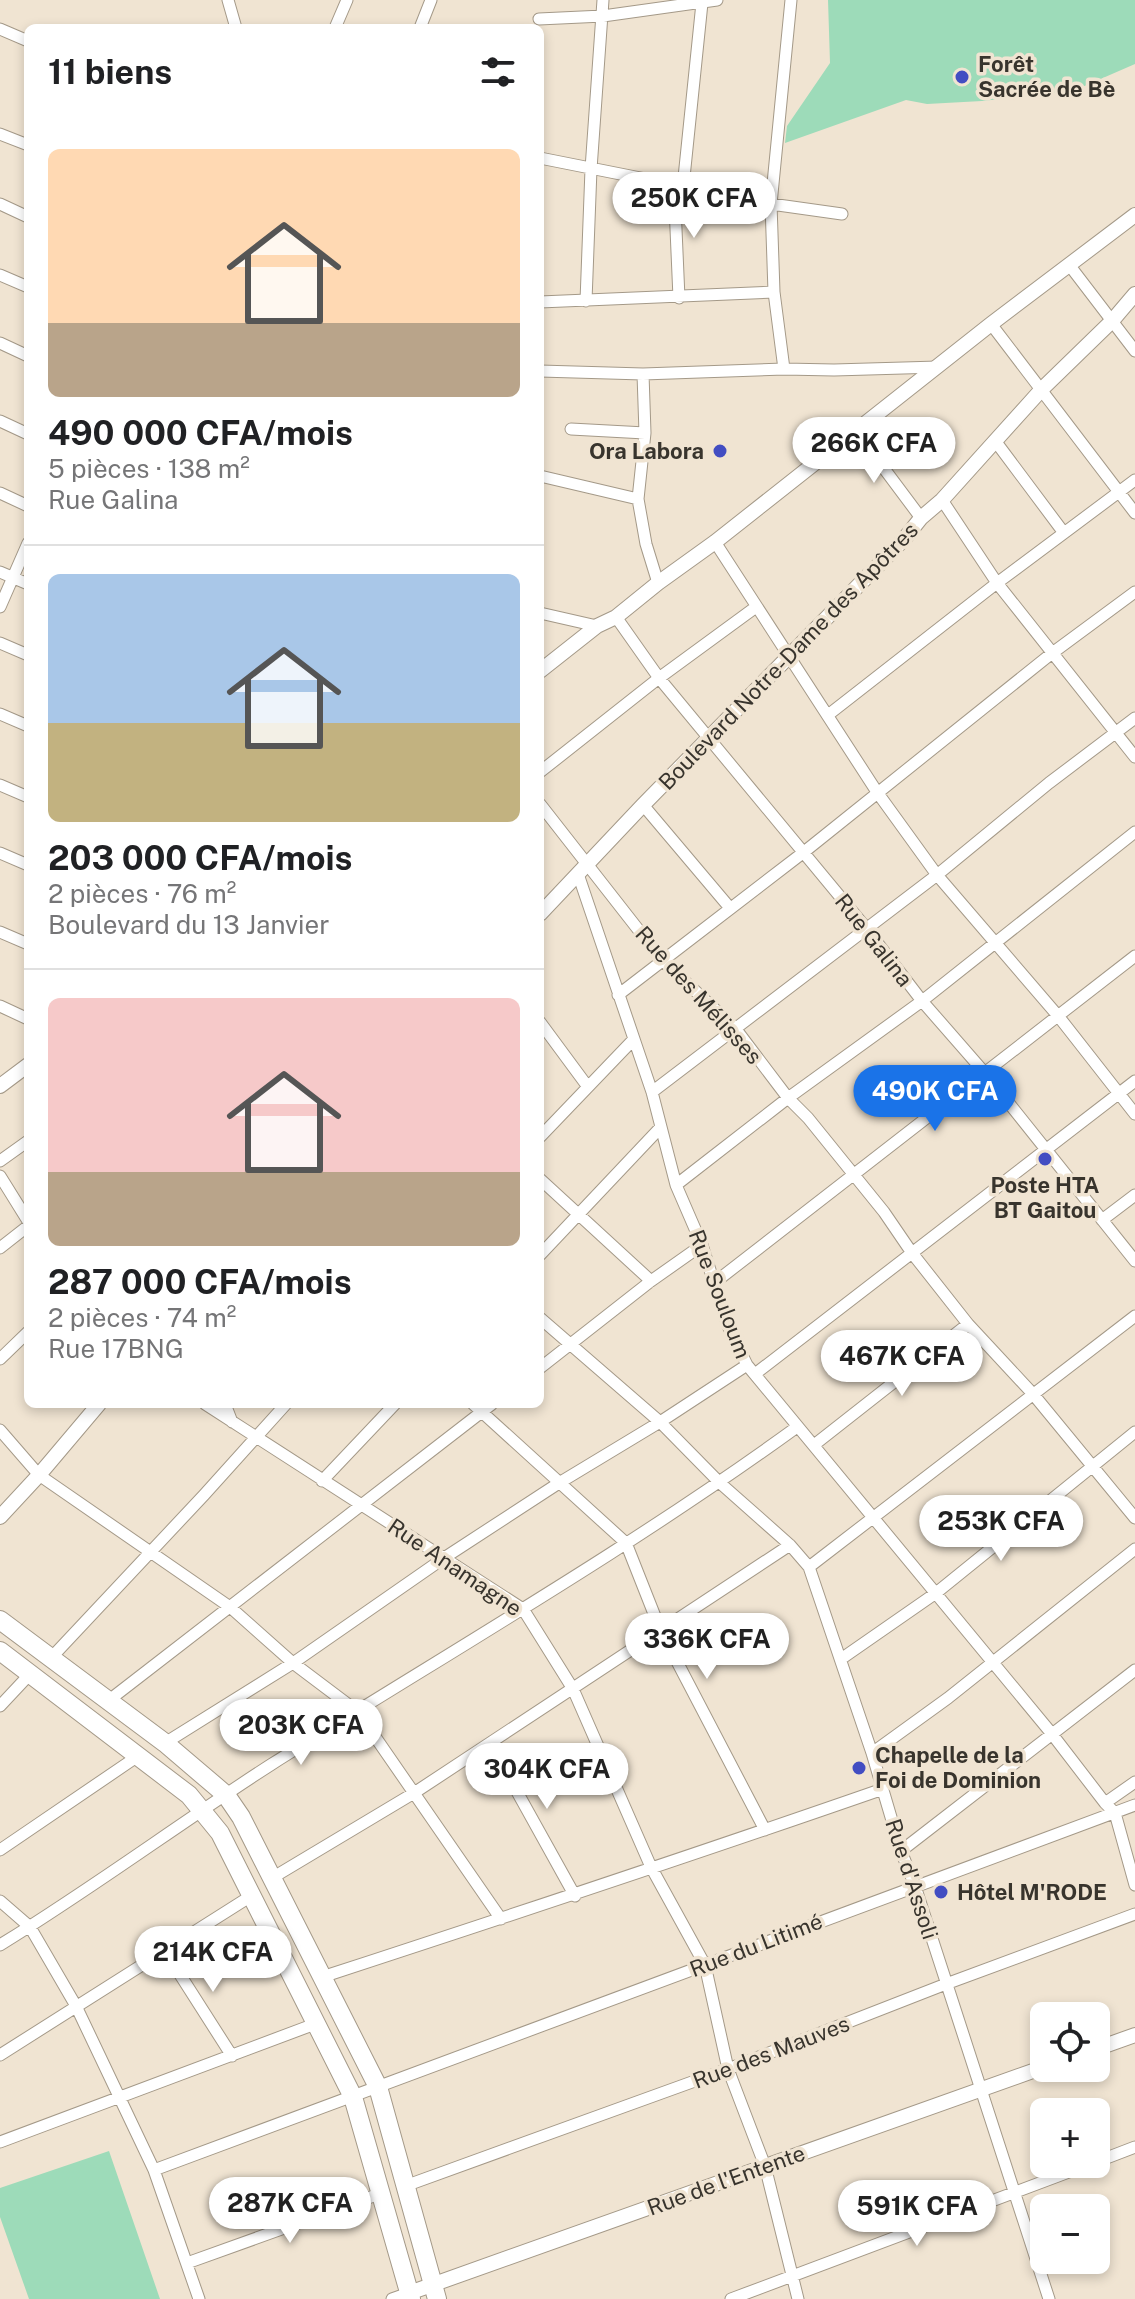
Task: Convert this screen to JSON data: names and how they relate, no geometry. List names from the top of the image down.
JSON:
{
  "streets": {
    "street": [
      "Boulevard Notre-Dame des Apôtres",
      "Rue Galina",
      "Rue des Mélisses",
      "Rue Souloum",
      "Rue Anamagne",
      "Rue d'Assoli",
      "Rue du Litimé",
      "Rue des Mauves",
      "Rue de l'Entente"
    ]
  },
  "crossings": [
    ["Boulevard Notre-Dame des Apôtres", "Rue Galina"],
    ["Boulevard Notre-Dame des Apôtres", "Rue des Mélisses"],
    ["Boulevard Notre-Dame des Apôtres", "Rue Souloum"],
    ["Rue des Mélisses", "Rue Souloum"],
    ["Rue Souloum", "Rue du Litimé"],
    ["Rue Anamagne", "Rue du Litimé"],
    ["Rue Anamagne", "Rue des Mauves"],
    ["Rue Anamagne", "Rue de l'Entente"],
    ["Rue d'Assoli", "Rue du Litimé"],
    ["Rue d'Assoli", "Rue des Mauves"],
    ["Rue d'Assoli", "Rue de l'Entente"]
  ],
  "places": [
    "Forêt Sacrée de Bè",
    "Ora Labora",
    "Poste HTA BT Gaitou",
    "Chapelle de la Foi de Dominion",
    "Hôtel M'RODE"
  ],
  "page": {
    "heading": "11 biens",
    "list": [
      {
        "name": "490 000 CFA/mois",
        "note": "5 pièces · 138 m² · Rue Galina"
      },
      {
        "name": "203 000 CFA/mois",
        "note": "2 pièces · 76 m² · Boulevard du 13 Janvier"
      },
      {
        "name": "287 000 CFA/mois",
        "note": "2 pièces · 74 m² · Rue 17BNG"
      }
    ],
    "price": [
      "250K CFA",
      "266K CFA",
      "490K CFA",
      "467K CFA",
      "253K CFA",
      "336K CFA",
      "203K CFA",
      "304K CFA",
      "214K CFA",
      "287K CFA",
      "591K CFA"
    ],
    "map_buttons": ["+", "−"]
  }
}
